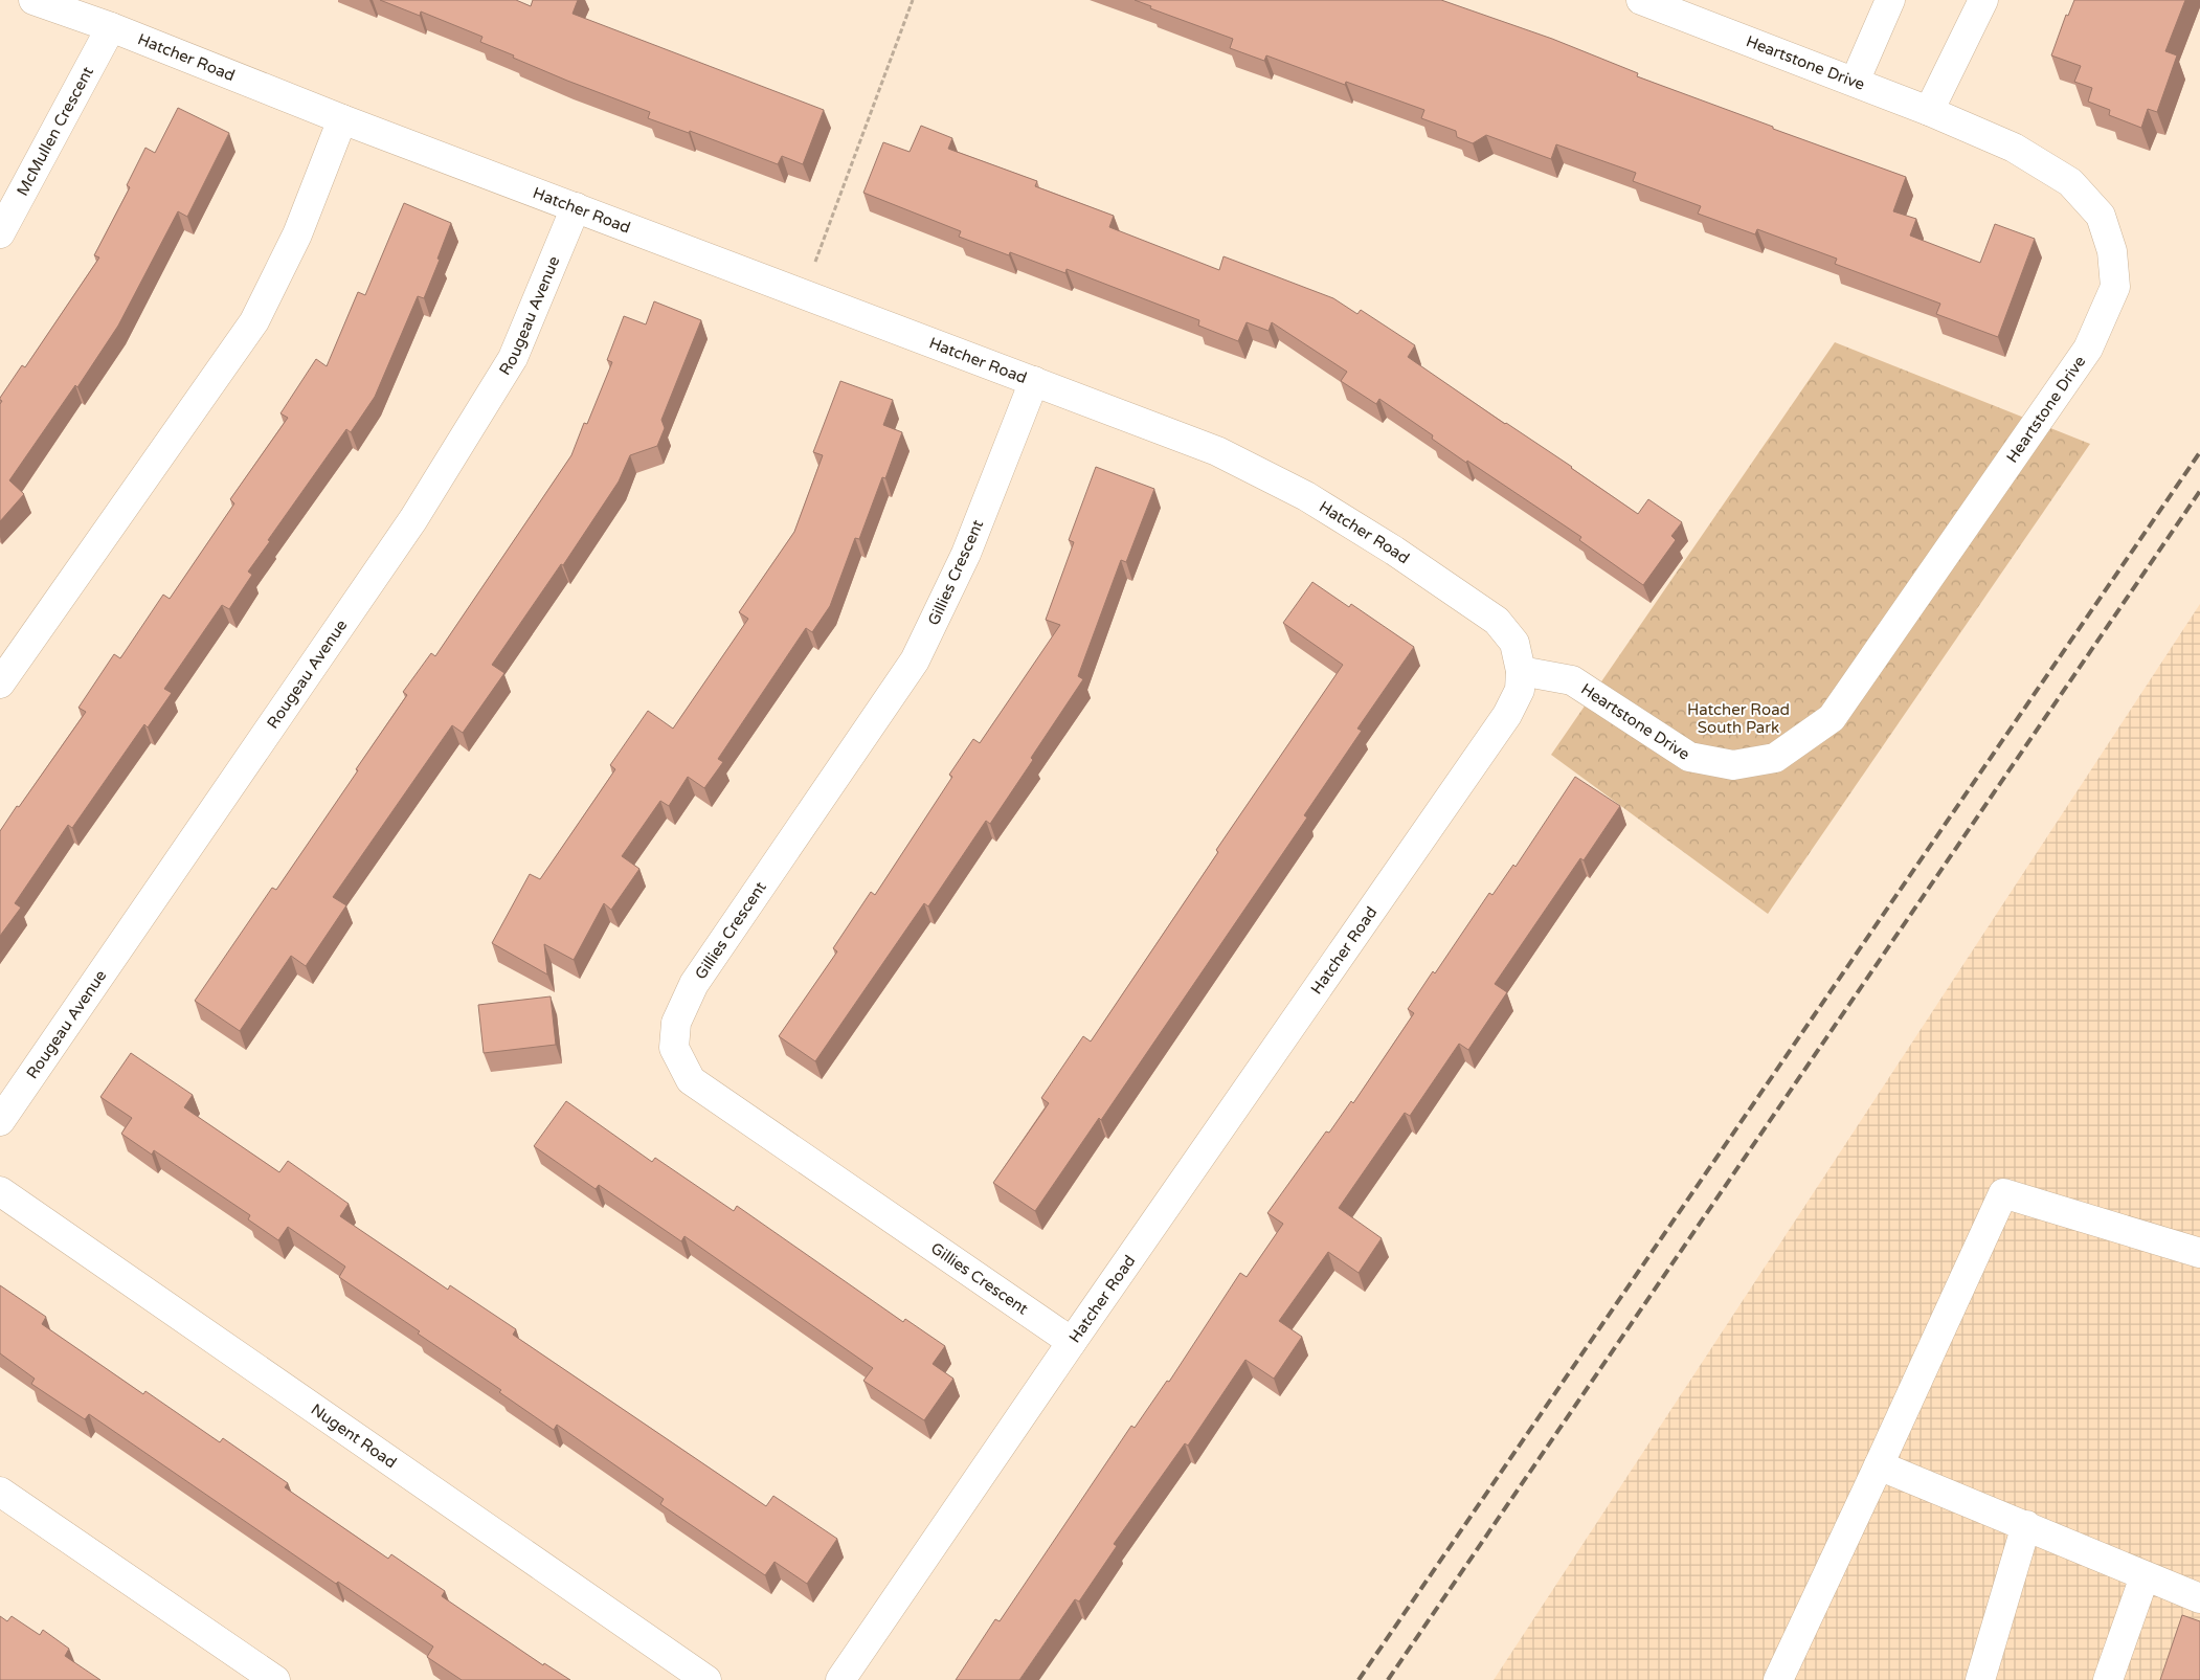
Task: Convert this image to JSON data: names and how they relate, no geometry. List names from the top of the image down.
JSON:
{
  "streets": {
    "street": [
      "Hatcher Road",
      "Heartstone Drive",
      "McMullen Crescent",
      "Rougeau Avenue",
      "Gillies Crescent",
      "Nugent Road"
    ]
  },
  "crossings": [
    ["Hatcher Road", "Heartstone Drive"],
    ["Hatcher Road", "McMullen Crescent"],
    ["Hatcher Road", "Rougeau Avenue"],
    ["Hatcher Road", "Gillies Crescent"]
  ],
  "parks": ["Hatcher Road South Park"]
}
